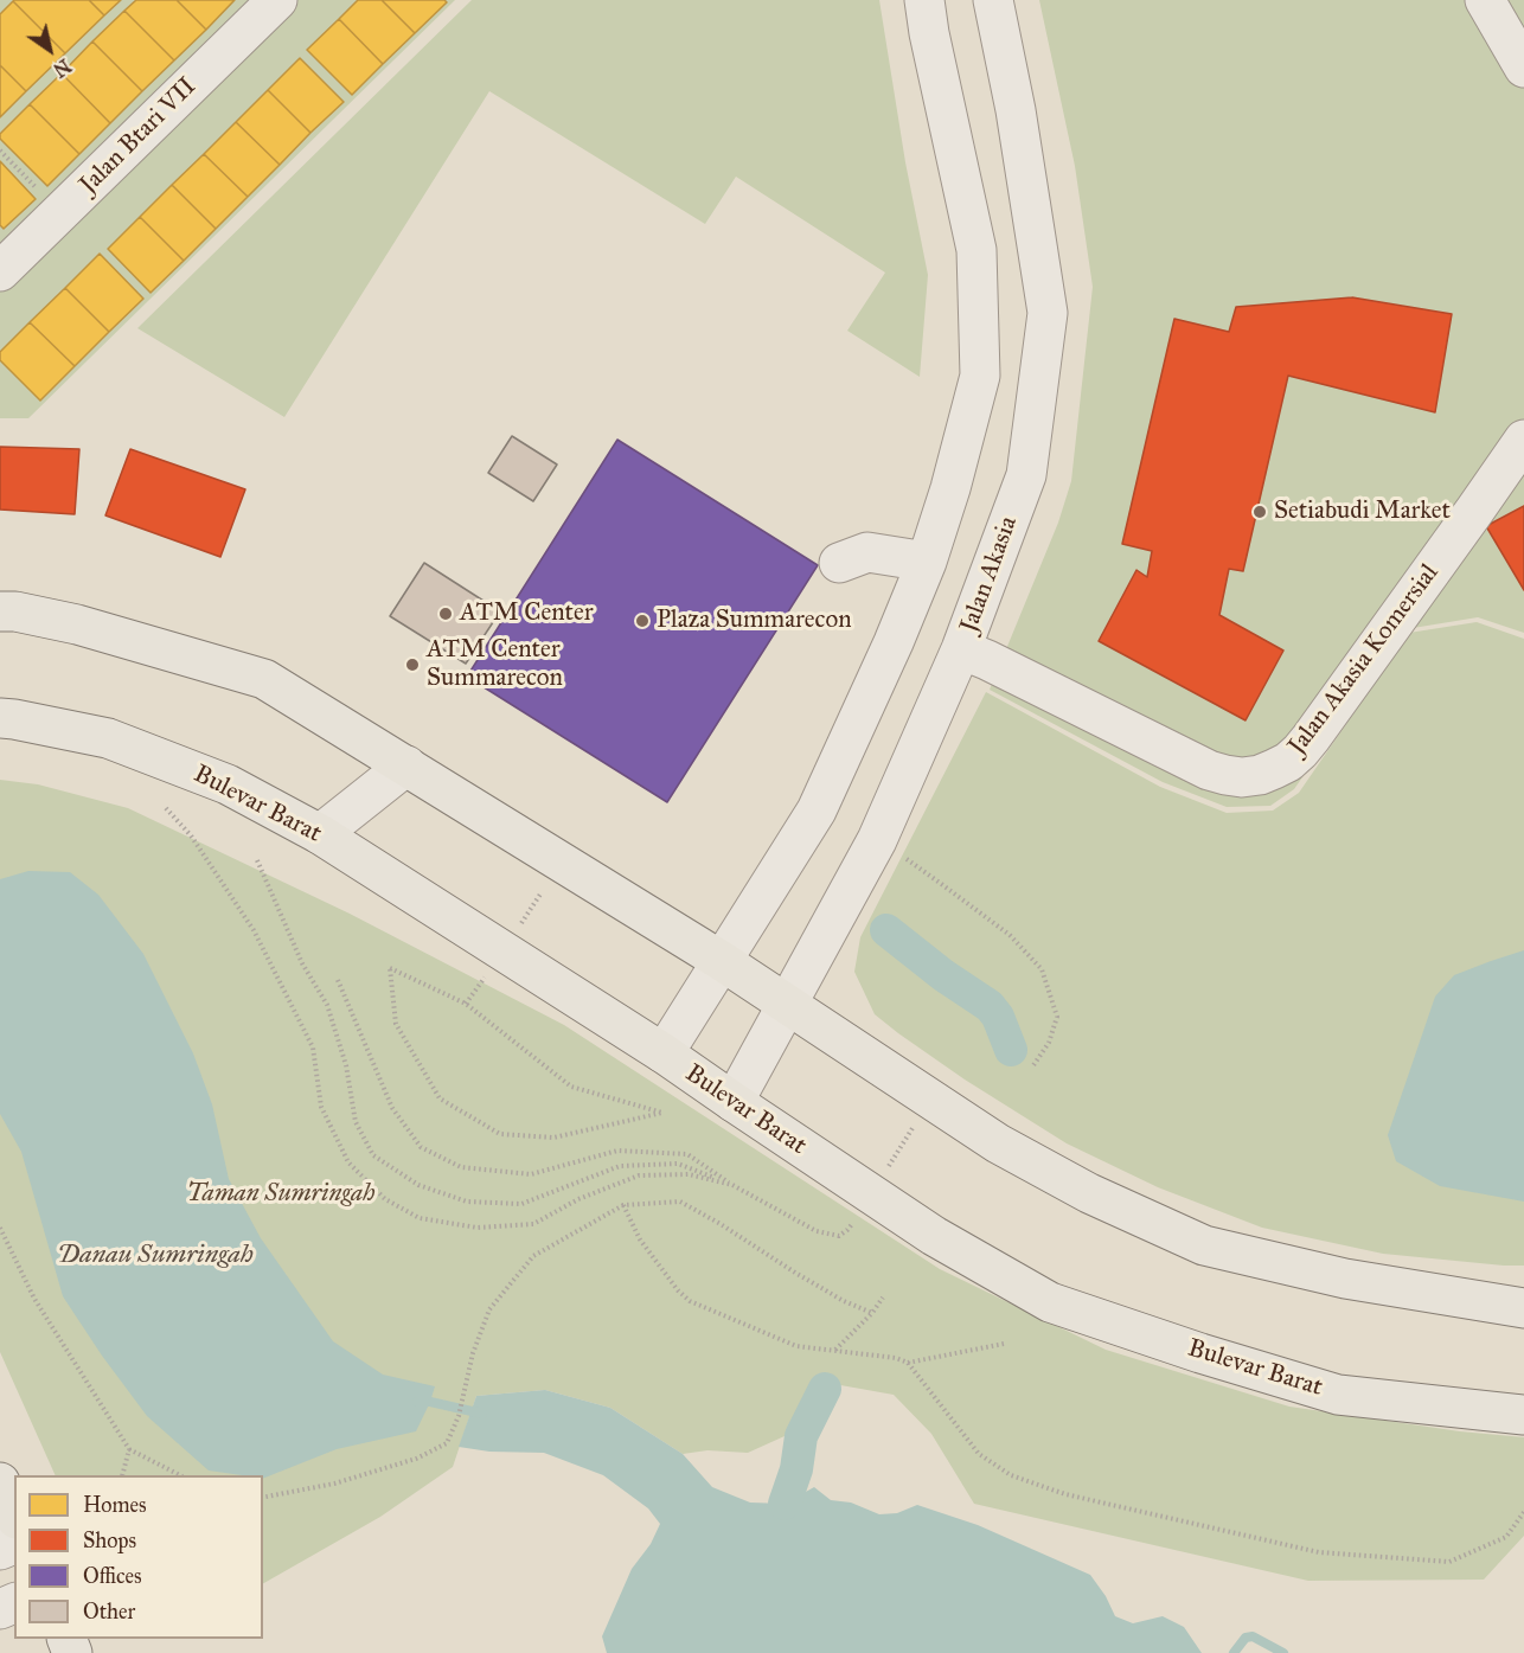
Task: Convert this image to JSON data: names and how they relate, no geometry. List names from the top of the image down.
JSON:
{
  "streets": {
    "main road": ["Bulevar Barat"],
    "street": ["Jalan Btari VII", "Jalan Akasia", "Jalan Akasia Komersial"]
  },
  "crossings": [
    ["Jalan Akasia", "Jalan Akasia Komersial"],
    ["Jalan Akasia", "Bulevar Barat"]
  ],
  "water": ["Danau Sumringah"],
  "parks": ["Taman Sumringah"],
  "places": [
    "Setiabudi Market",
    "ATM Center",
    "Plaza Summarecon",
    "ATM Center Summarecon"
  ],
  "legend": [
    "Homes",
    "Shops",
    "Offices",
    "Other"
  ],
  "north": "bottom right"
}
